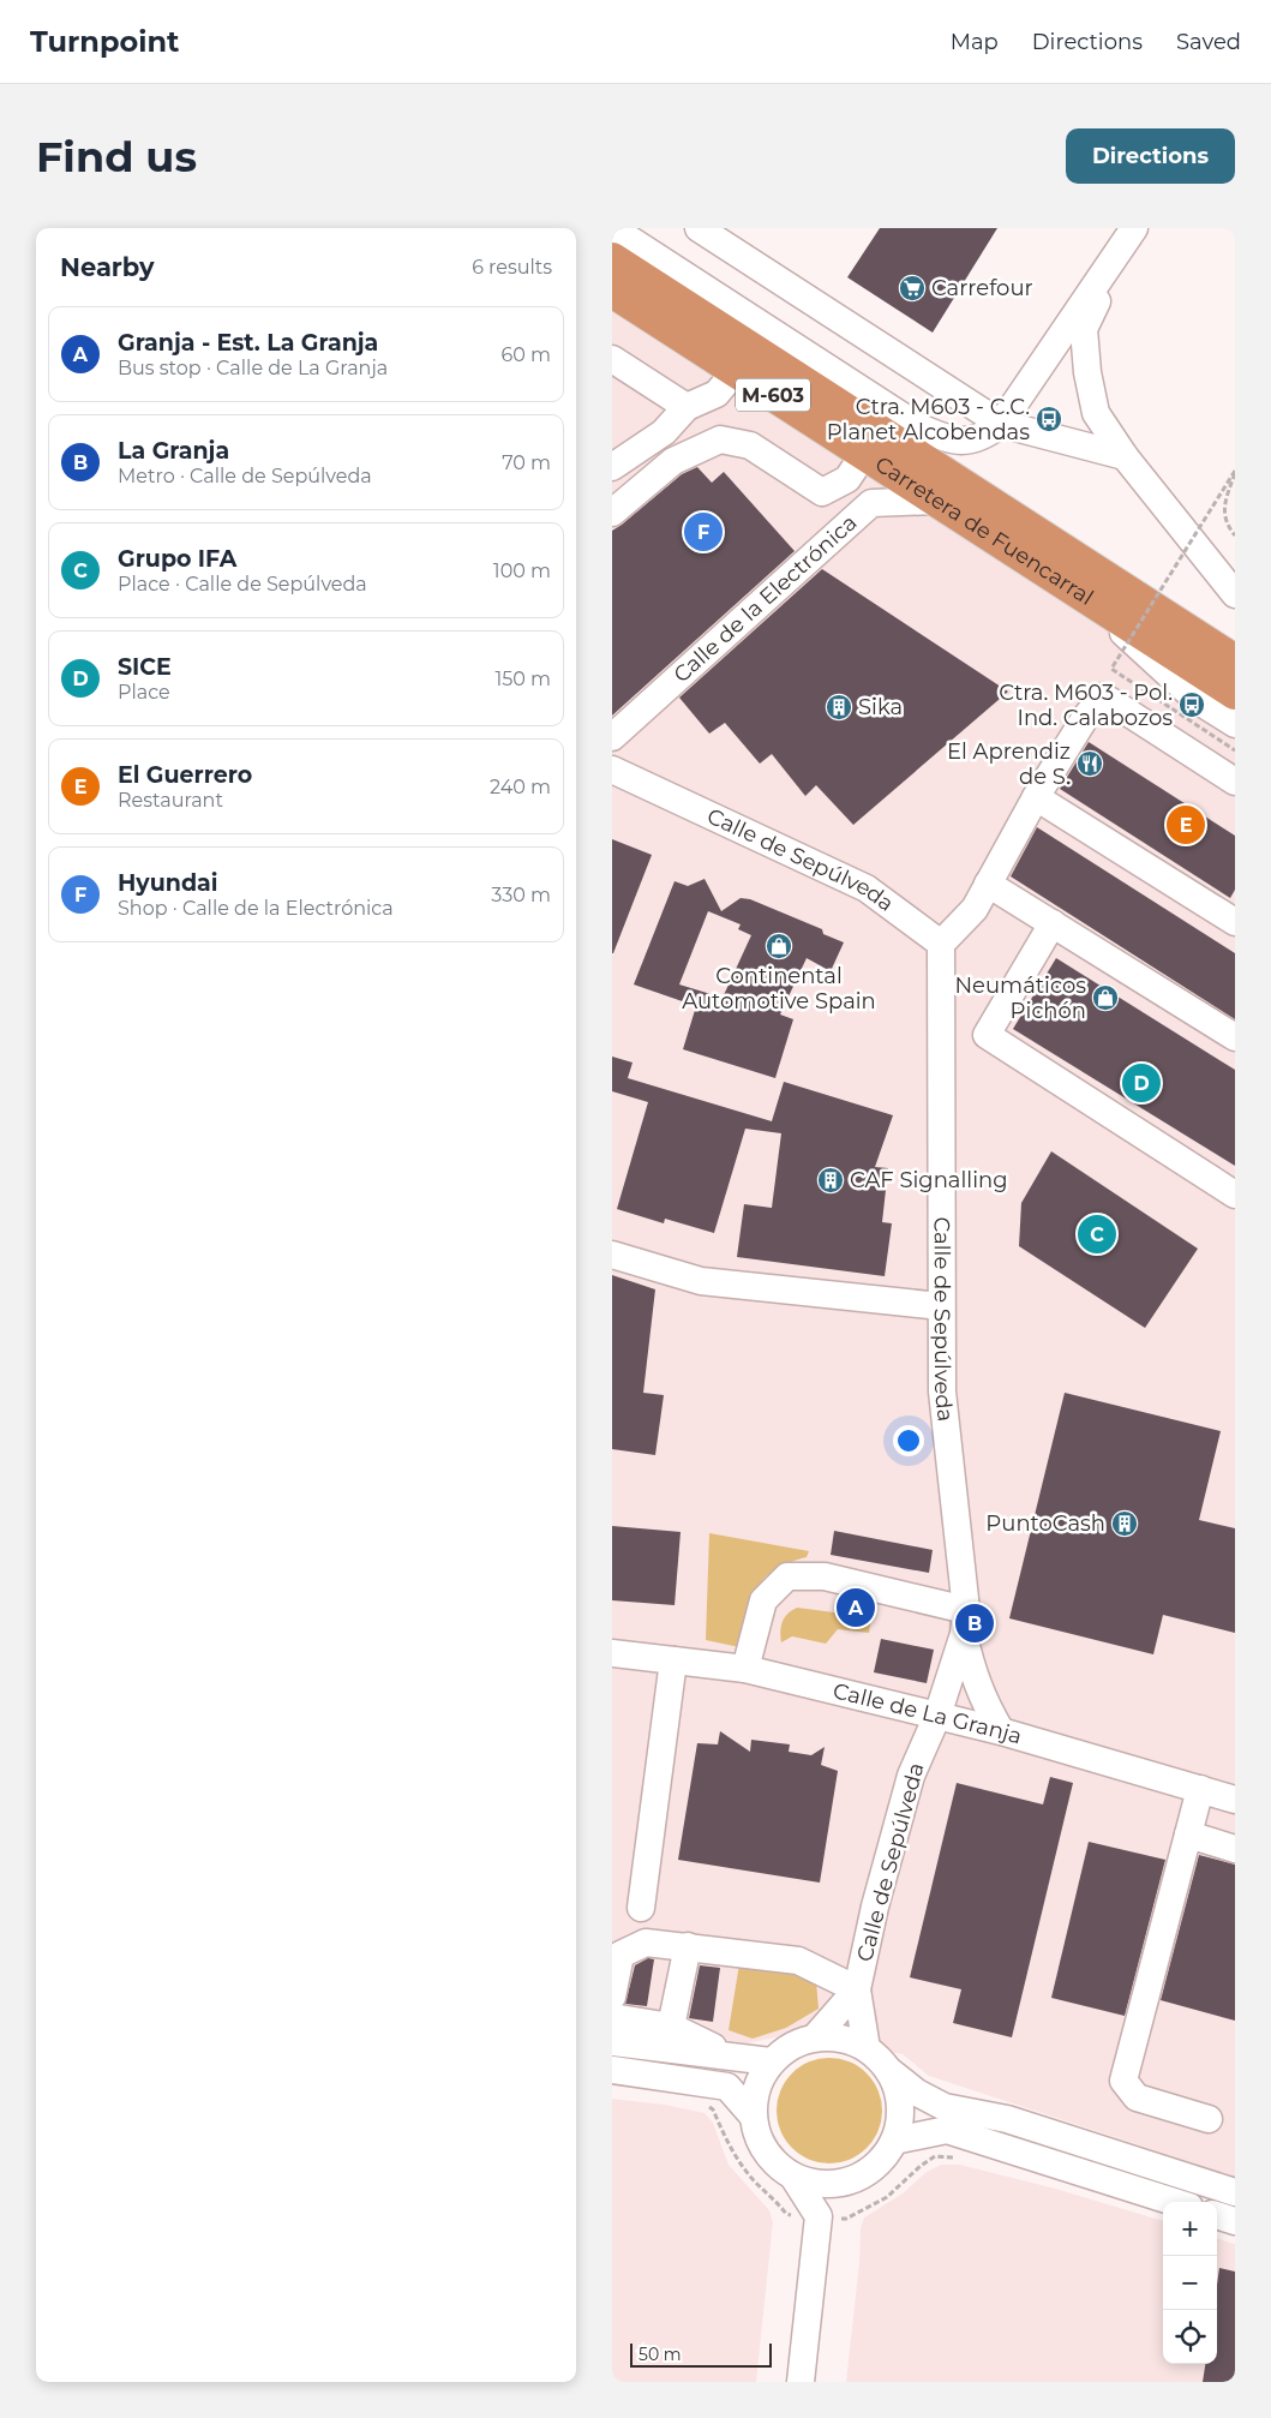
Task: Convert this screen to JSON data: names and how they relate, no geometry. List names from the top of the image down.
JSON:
{
  "streets": {
    "highway": ["M-603", "Carretera de Fuencarral"],
    "street": ["Calle de la Electrónica", "Calle de Sepúlveda", "Calle de La Granja"]
  },
  "crossings": [
    ["Carretera de Fuencarral", "Calle de la Electrónica"],
    ["Calle de Sepúlveda", "Calle de La Granja"]
  ],
  "places": {
    "supermarket": ["Carrefour"],
    "bus stop": ["Ctra. M603 - C.C. Planet Alcobendas", "Ctra. M603 - Pol. Ind. Calabozos"],
    "building": ["Sika", "CAF Signalling", "PuntoCash"],
    "restaurant": ["El Aprendiz de S."],
    "shop": ["Continental Automotive Spain", "Neumáticos Pichón"]
  },
  "scale_bar": "50 m",
  "page": {
    "header": "Turnpoint",
    "nav": ["Map", "Directions", "Saved"],
    "buttons": "Directions",
    "title": "Find us",
    "heading": ["Nearby", "6 results"],
    "list": [
      {
        "mark": "A",
        "name": "Granja - Est. La Granja",
        "note": "Bus stop · Calle de La Granja",
        "value": "60 m"
      },
      {
        "mark": "B",
        "name": "La Granja",
        "note": "Metro · Calle de Sepúlveda",
        "value": "70 m"
      },
      {
        "mark": "C",
        "name": "Grupo IFA",
        "note": "Place · Calle de Sepúlveda",
        "value": "100 m"
      },
      {
        "mark": "D",
        "name": "SICE",
        "note": "Place",
        "value": "150 m"
      },
      {
        "mark": "E",
        "name": "El Guerrero",
        "note": "Restaurant",
        "value": "240 m"
      },
      {
        "mark": "F",
        "name": "Hyundai",
        "note": "Shop · Calle de la Electrónica",
        "value": "330 m"
      }
    ],
    "pins": [
      "F",
      "E",
      "D",
      "C",
      "A",
      "B"
    ],
    "map_buttons": ["+", "−"],
    "scale": "50 m"
  }
}
